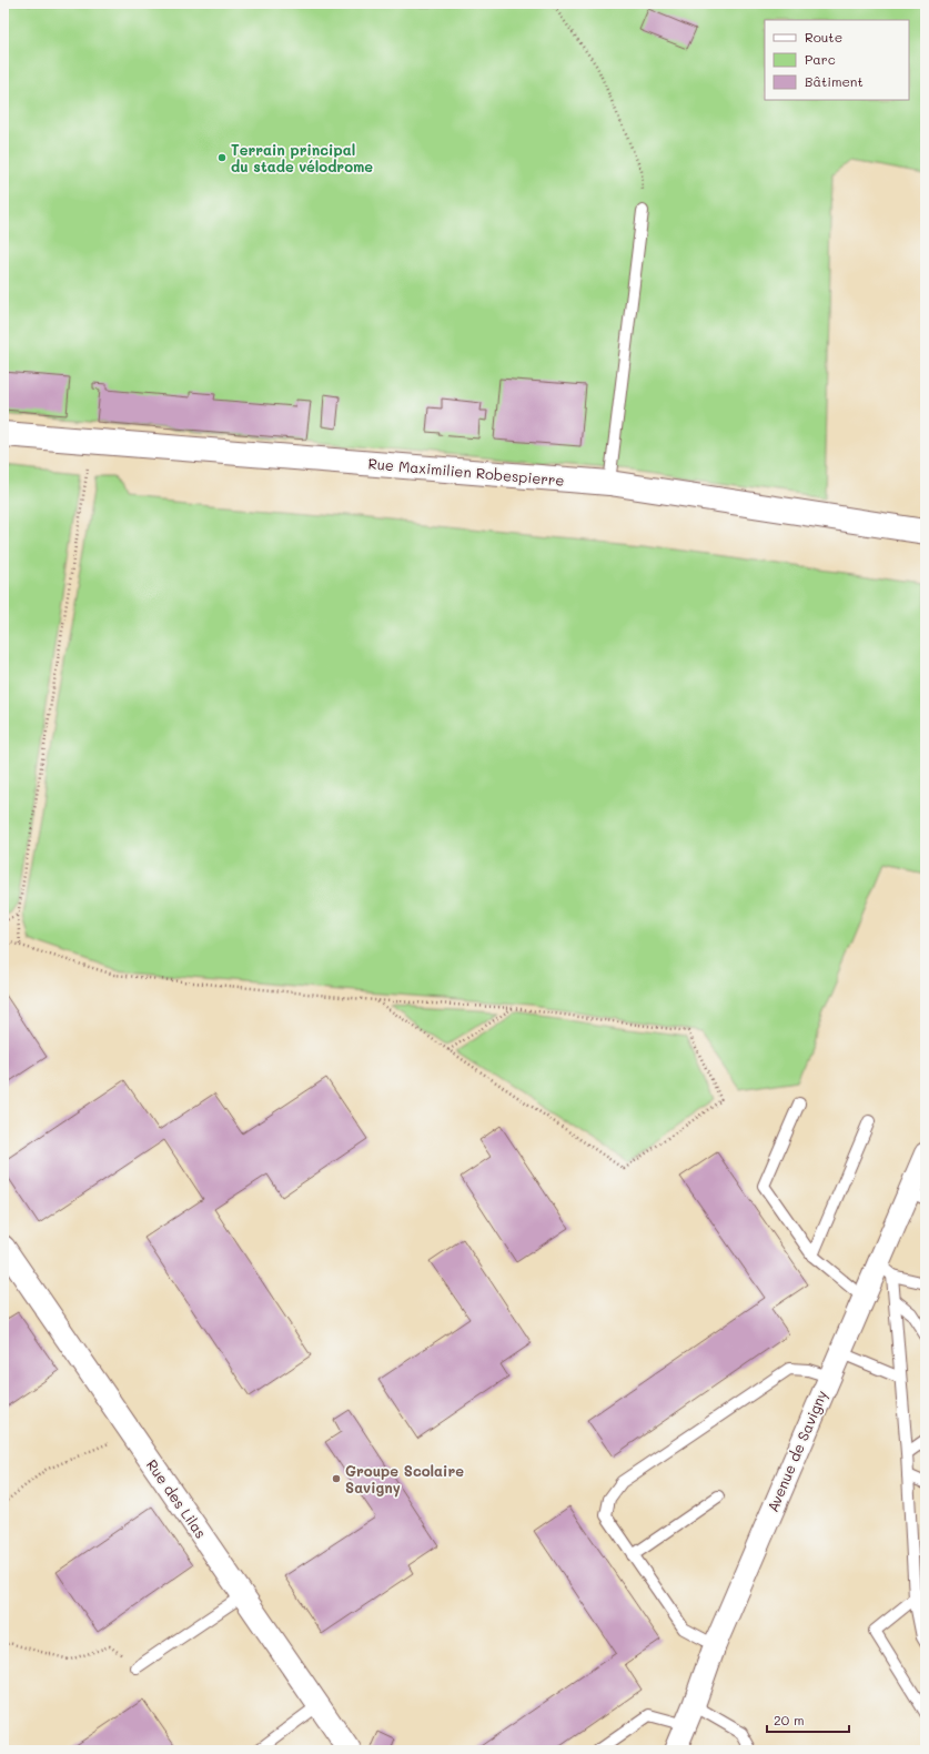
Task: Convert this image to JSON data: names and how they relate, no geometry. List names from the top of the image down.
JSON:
{
  "streets": {
    "street": ["Rue Maximilien Robespierre", "Avenue de Savigny", "Rue des Lilas"]
  },
  "places": ["Terrain principal du stade vélodrome", "Groupe Scolaire Savigny"],
  "legend": ["Route", "Parc", "Bâtiment"],
  "scale_bar": "20 m"
}
